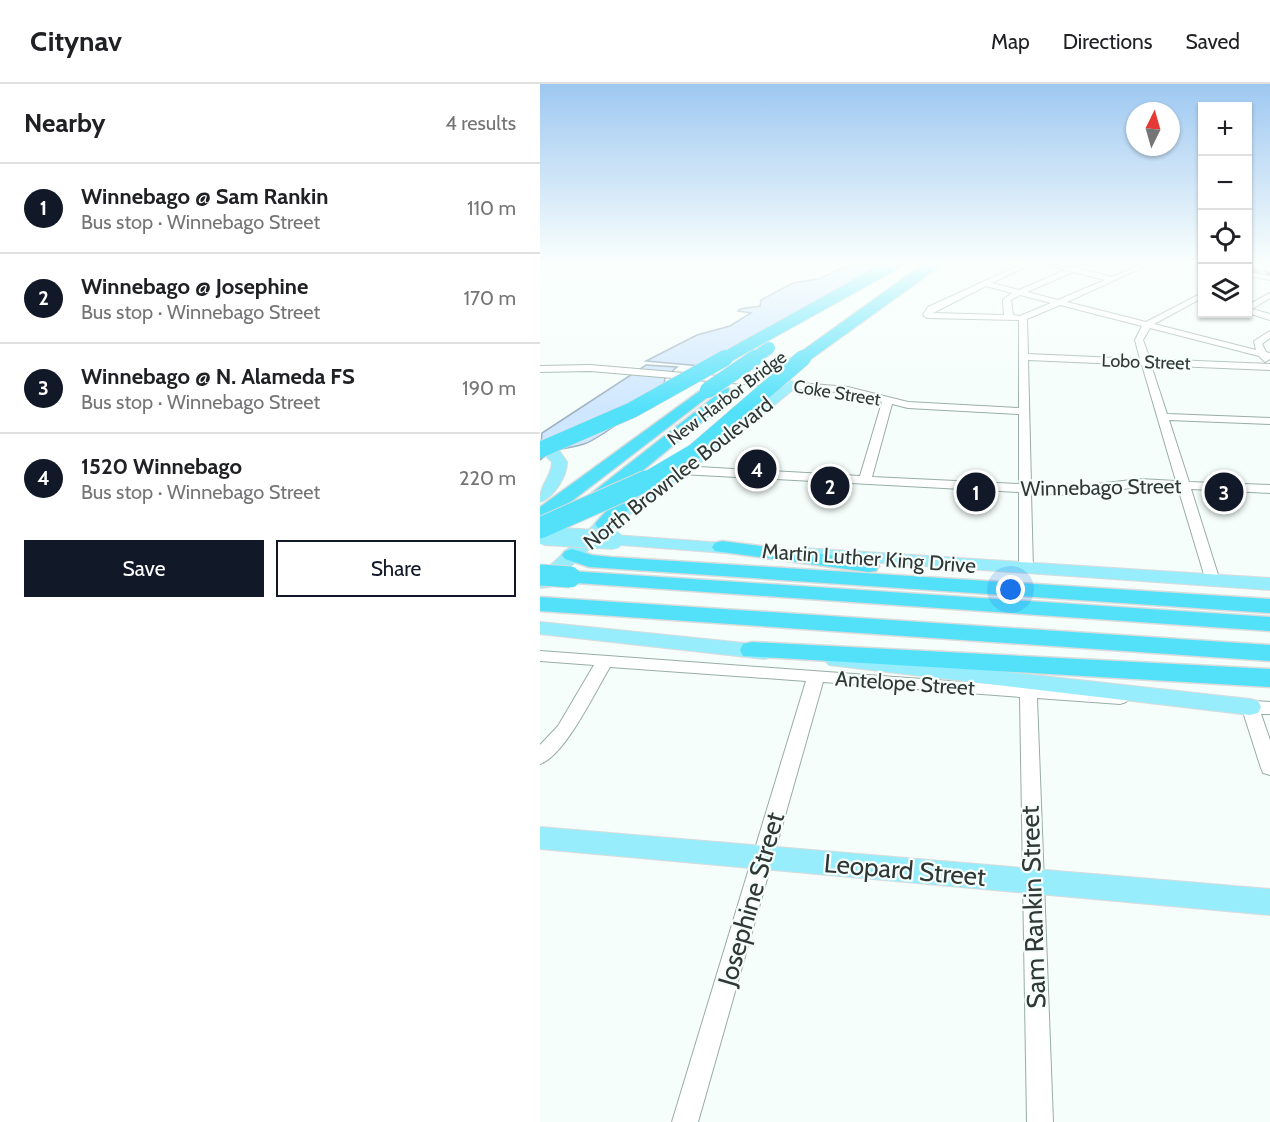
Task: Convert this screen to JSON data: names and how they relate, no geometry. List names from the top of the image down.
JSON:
{
  "streets": {
    "highway": ["New Harbor Bridge"],
    "main road": ["North Brownlee Boulevard", "Martin Luther King Drive", "Leopard Street"],
    "street": [
      "Lobo Street",
      "Coke Street",
      "Winnebago Street",
      "Antelope Street",
      "Josephine Street",
      "Sam Rankin Street"
    ]
  },
  "crossings": [
    ["Coke Street", "New Harbor Bridge"],
    ["Coke Street", "North Brownlee Boulevard"],
    ["New Harbor Bridge", "Martin Luther King Drive"],
    ["North Brownlee Boulevard", "Winnebago Street"],
    ["Antelope Street", "Josephine Street"],
    ["Antelope Street", "Sam Rankin Street"],
    ["Leopard Street", "Josephine Street"],
    ["Leopard Street", "Sam Rankin Street"]
  ],
  "north": "top",
  "page": {
    "header": "Citynav",
    "nav": ["Map", "Directions", "Saved"],
    "heading": ["Nearby", "4 results"],
    "map_buttons": ["+", "−"],
    "list": [
      {
        "mark": "1",
        "name": "Winnebago @ Sam Rankin",
        "note": "Bus stop · Winnebago Street",
        "value": "110 m"
      },
      {
        "mark": "2",
        "name": "Winnebago @ Josephine",
        "note": "Bus stop · Winnebago Street",
        "value": "170 m"
      },
      {
        "mark": "3",
        "name": "Winnebago @ N. Alameda FS",
        "note": "Bus stop · Winnebago Street",
        "value": "190 m"
      },
      {
        "mark": "4",
        "name": "1520 Winnebago",
        "note": "Bus stop · Winnebago Street",
        "value": "220 m"
      }
    ],
    "pins": [
      "4",
      "2",
      "1",
      "3"
    ],
    "buttons": ["Save", "Share"]
  }
}
